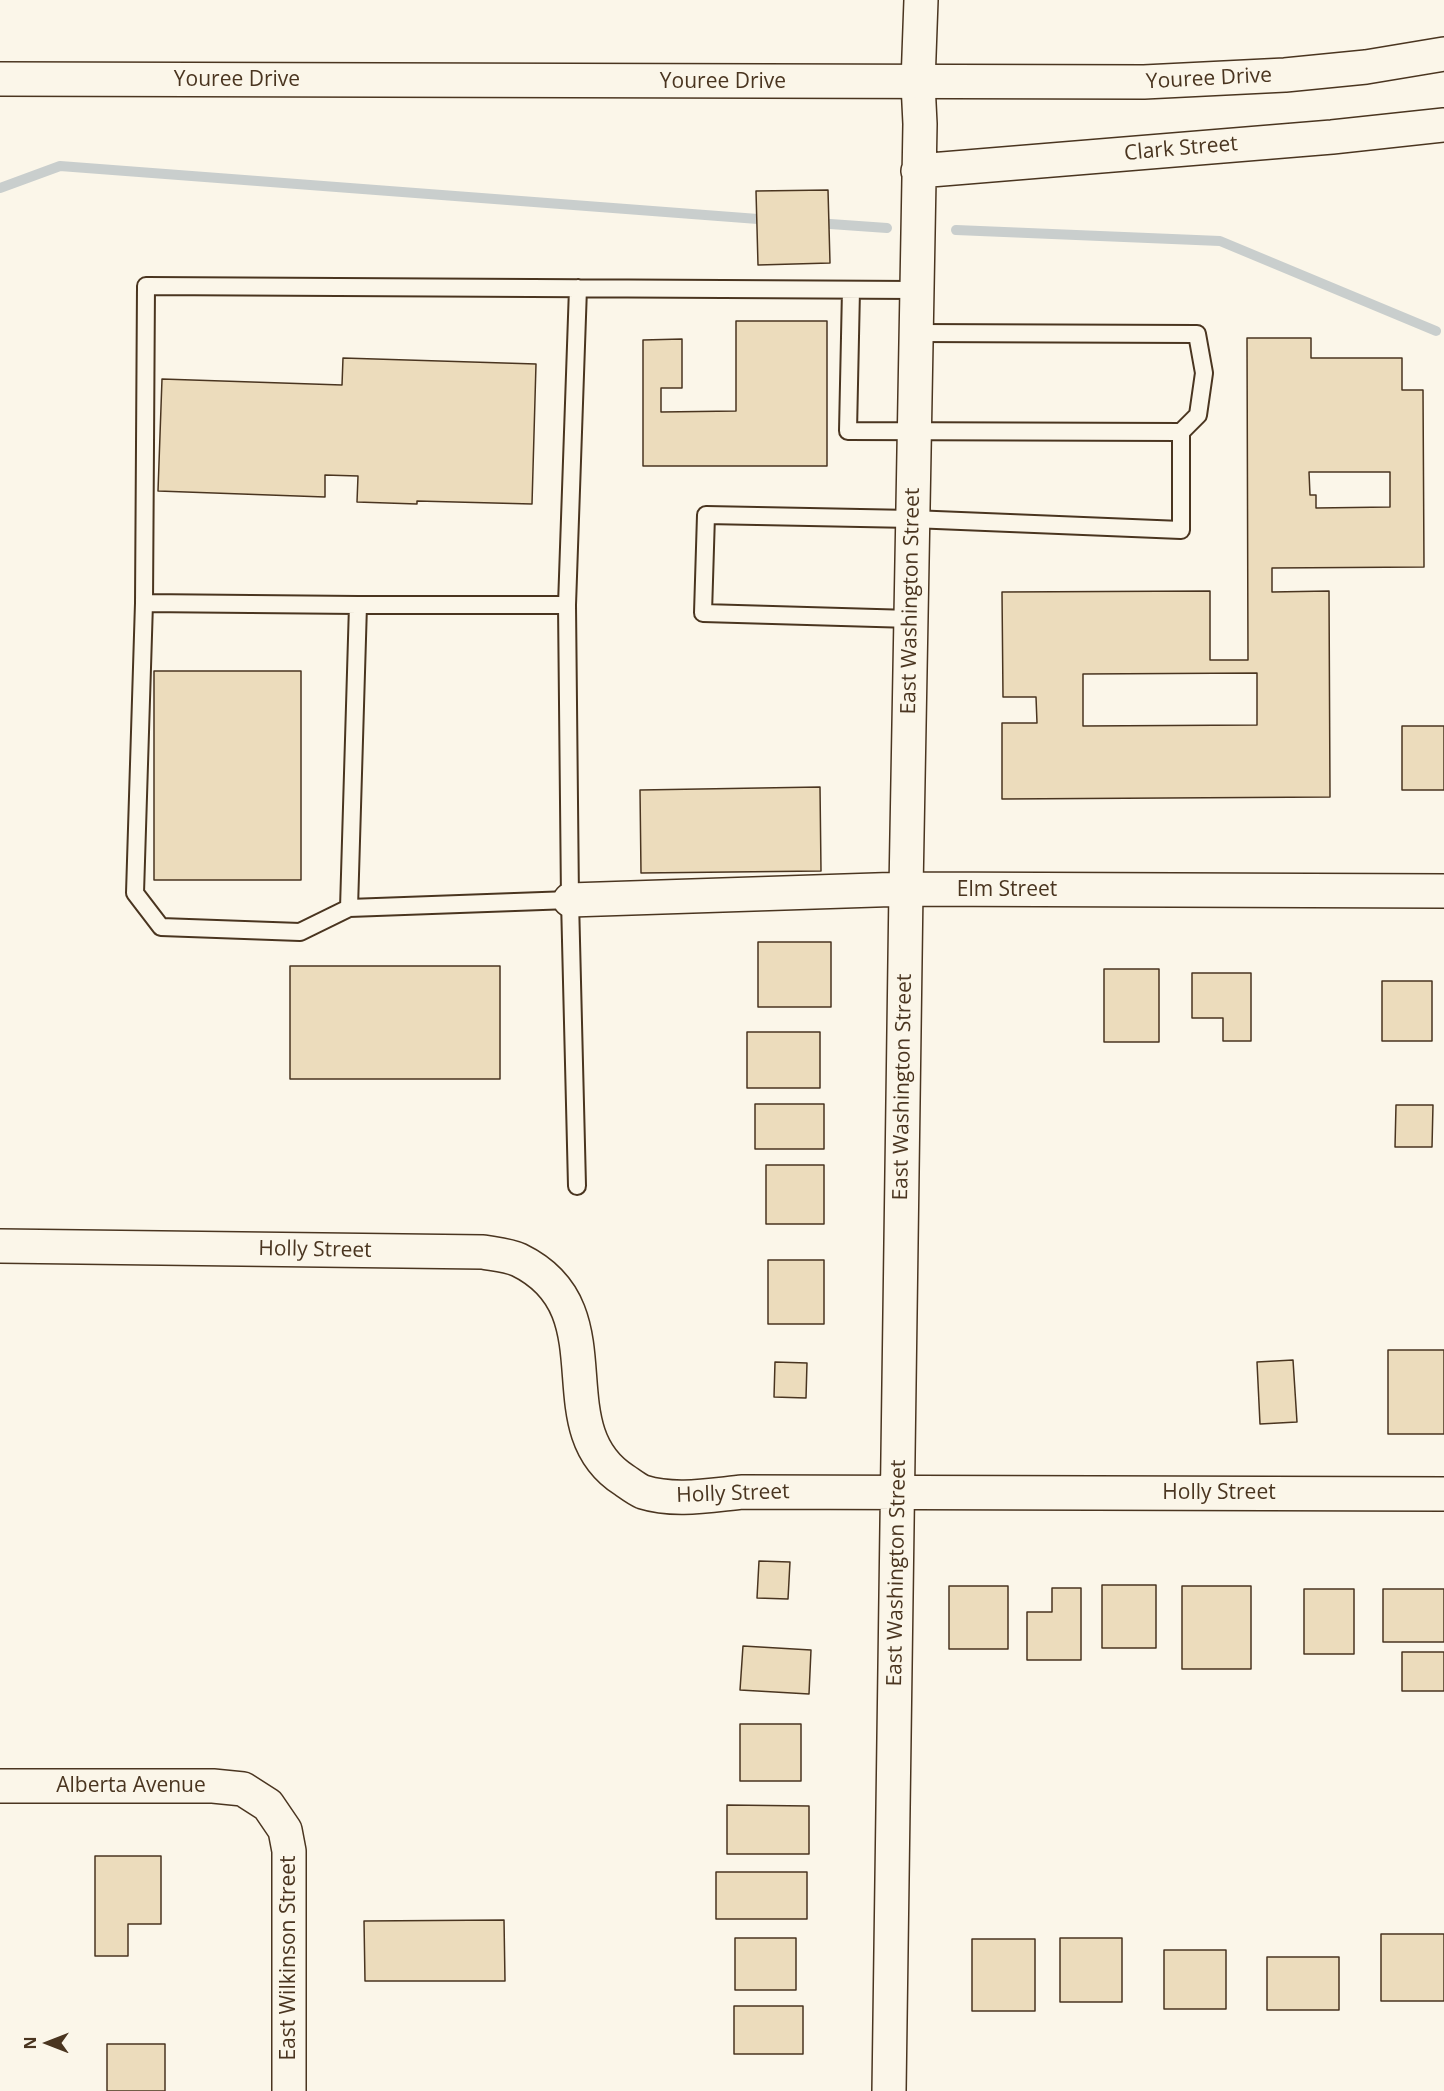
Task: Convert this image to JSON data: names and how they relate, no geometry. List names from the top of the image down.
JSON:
{
  "streets": {
    "street": [
      "Youree Drive",
      "Clark Street",
      "East Washington Street",
      "Elm Street",
      "Holly Street",
      "Alberta Avenue",
      "East Wilkinson Street"
    ]
  },
  "crossings": [
    ["Youree Drive", "East Washington Street"],
    ["Clark Street", "East Washington Street"],
    ["East Washington Street", "Elm Street"],
    ["East Washington Street", "Holly Street"],
    ["Alberta Avenue", "East Wilkinson Street"]
  ],
  "north": "left"
}
